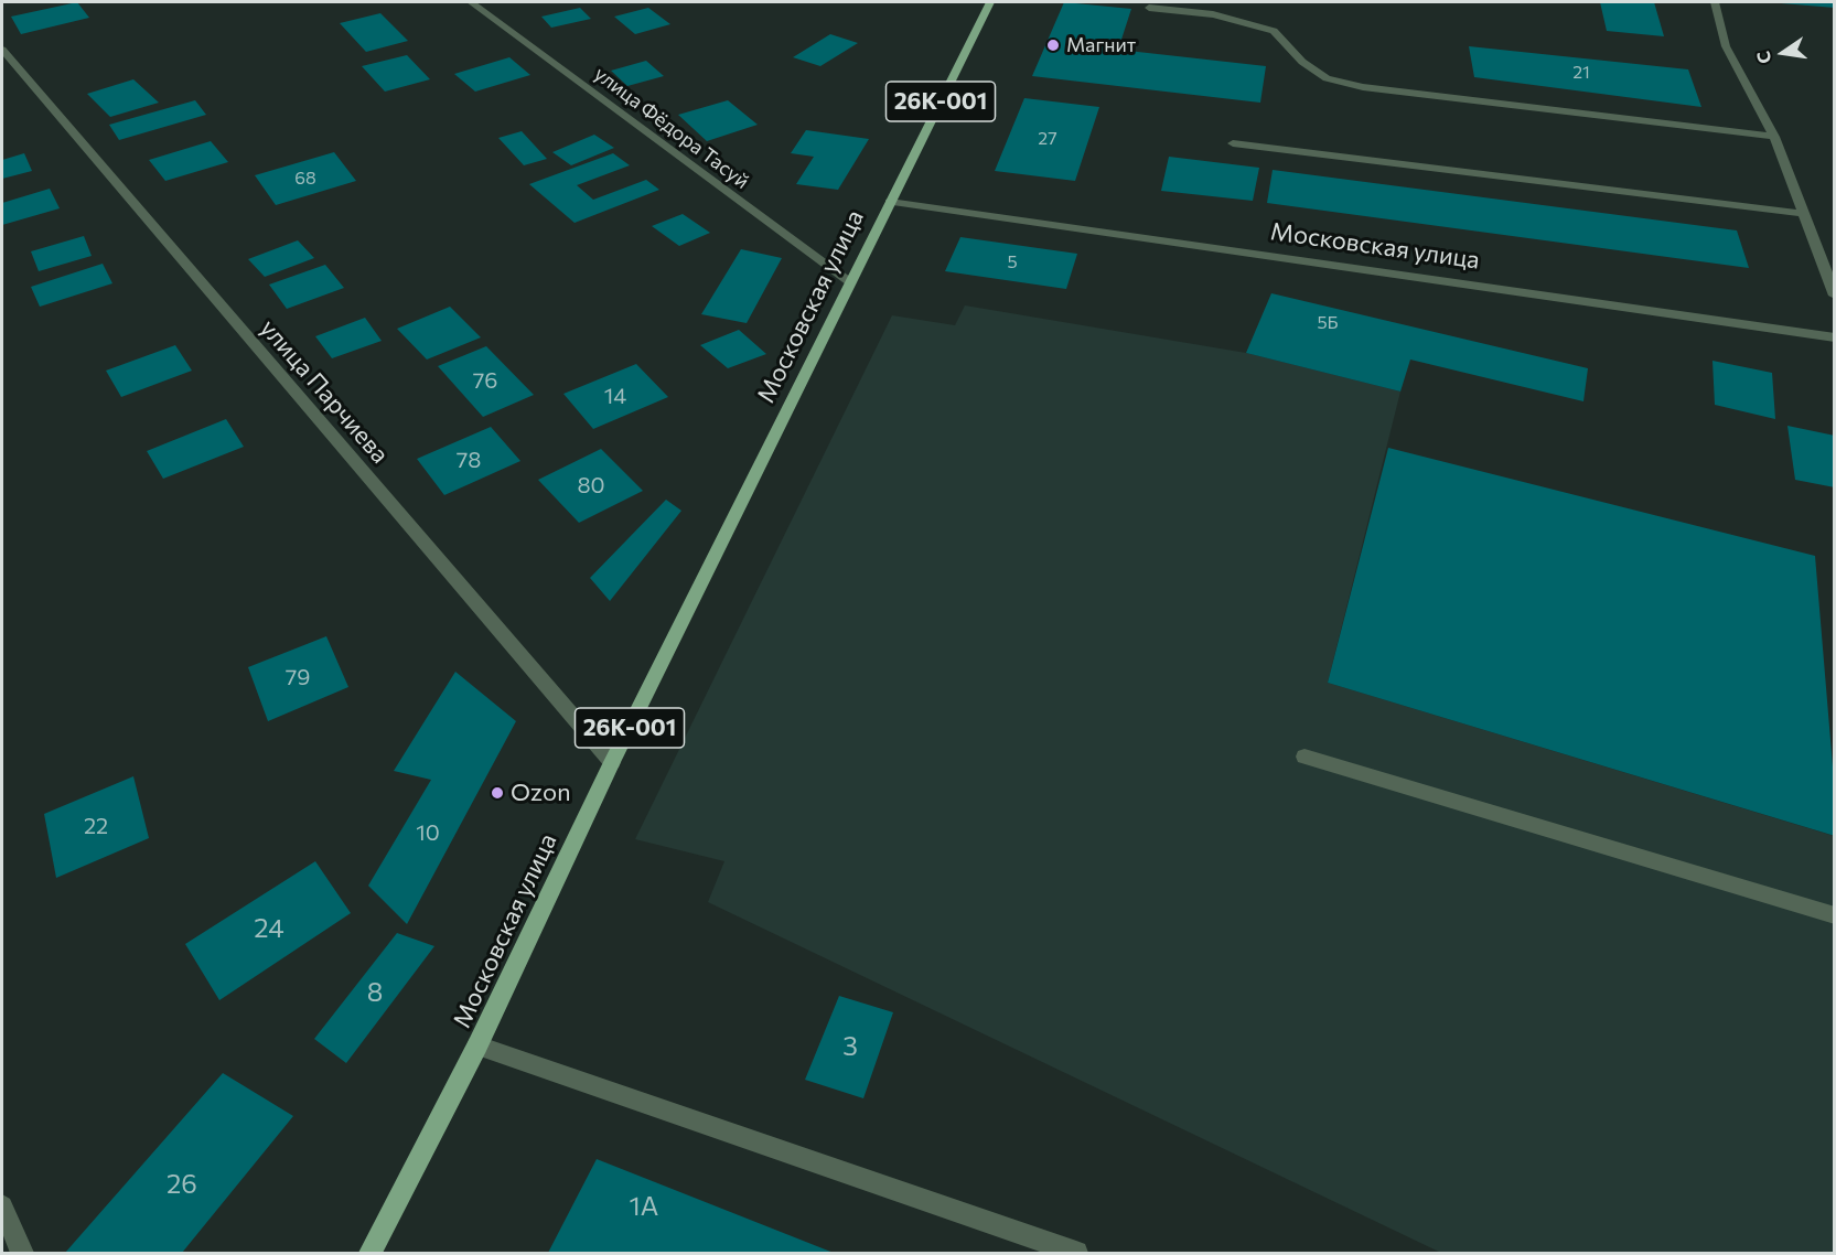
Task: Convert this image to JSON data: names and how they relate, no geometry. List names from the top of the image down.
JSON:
{
  "streets": {
    "main road": ["26К-001", "Московская улица"],
    "street": ["улица Фёдора Тасуй", "улица Парчиева"]
  },
  "crossings": [
    ["26К-001", "Московская улица"],
    ["улица Фёдора Тасуй", "Московская улица"],
    ["Московская улица", "улица Парчиева"]
  ],
  "places": ["Магнит", "Ozon"],
  "house_numbers": [
    "21",
    "27",
    "68",
    "5",
    "5Б",
    "76",
    "14",
    "78",
    "80",
    "79",
    "22",
    "10",
    "24",
    "8",
    "3",
    "26",
    "1А"
  ],
  "north": "left"
}
